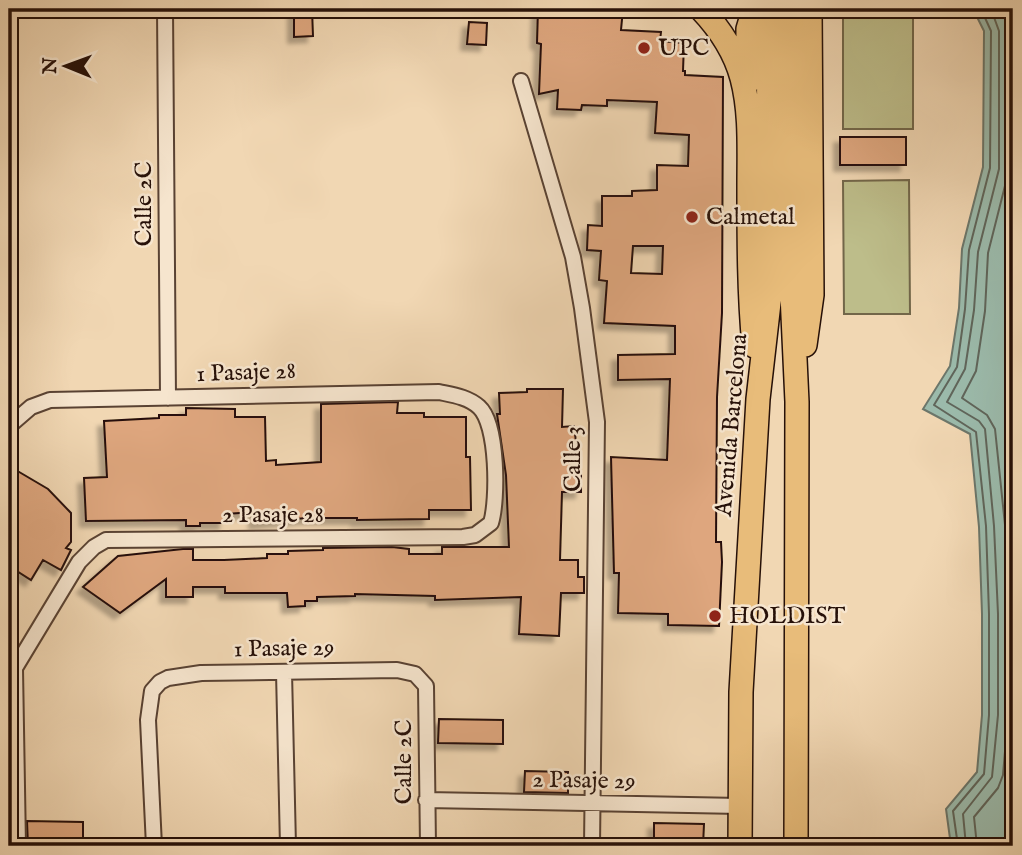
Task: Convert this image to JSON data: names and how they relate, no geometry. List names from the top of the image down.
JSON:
{
  "streets": {
    "main road": ["Avenida Barcelona"],
    "street": [
      "Calle 2C",
      "1 Pasaje 28",
      "Calle 3",
      "2 Pasaje 28",
      "1 Pasaje 29",
      "2 Pasaje 29"
    ]
  },
  "crossings": [
    ["Calle 2C", "1 Pasaje 28"],
    ["Calle 2C", "1 Pasaje 29"],
    ["Calle 2C", "2 Pasaje 29"],
    ["1 Pasaje 28", "2 Pasaje 28"],
    ["Avenida Barcelona", "2 Pasaje 29"],
    ["Calle 3", "2 Pasaje 29"]
  ],
  "places": ["UPC", "Calmetal", "HOLDIST"],
  "north": "left"
}
